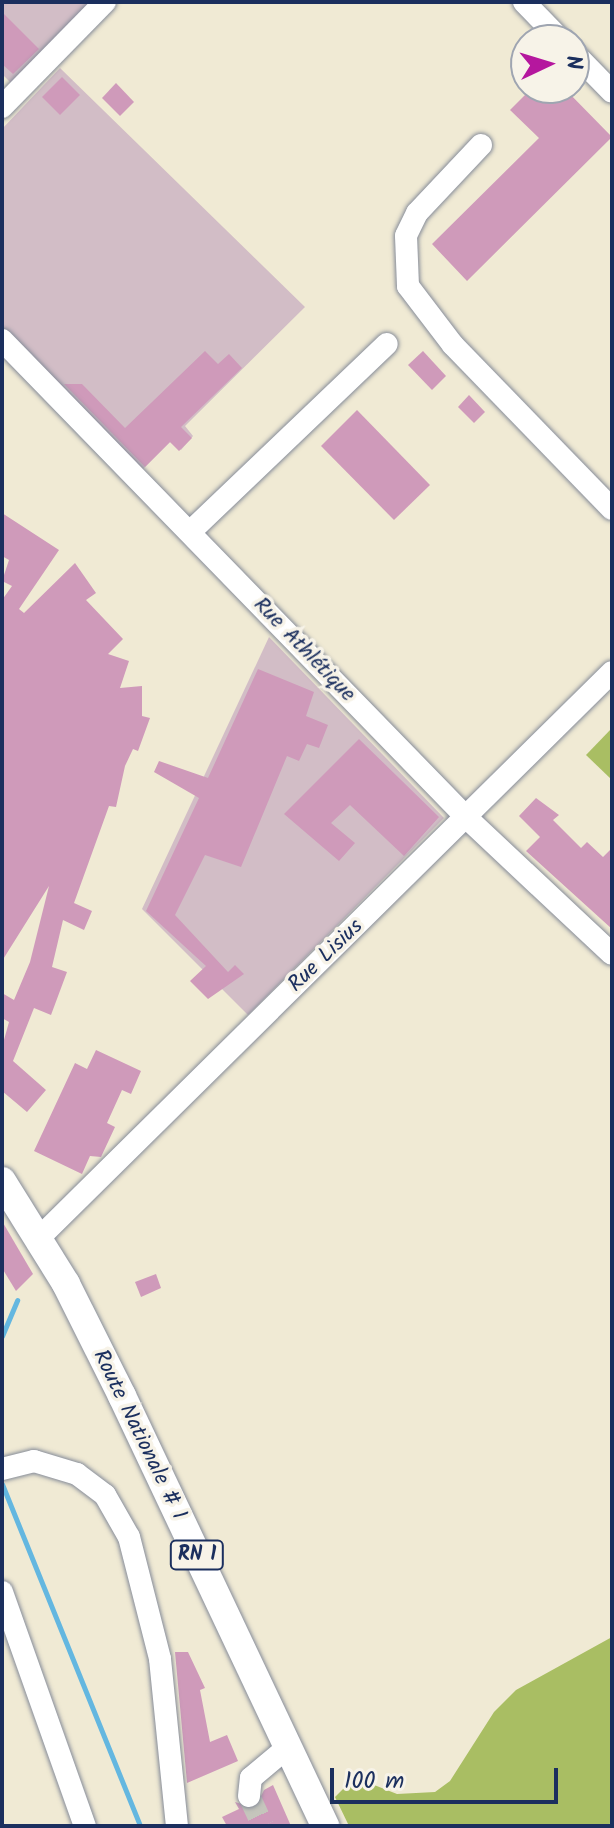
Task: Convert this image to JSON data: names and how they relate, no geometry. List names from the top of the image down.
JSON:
{
  "streets": {
    "main road": ["Route Nationale # 1", "RN 1"],
    "street": ["Rue Athlétique", "Rue Lisius"]
  },
  "crossings": [
    ["Rue Athlétique", "Rue Lisius"],
    ["Rue Lisius", "Route Nationale # 1"]
  ],
  "scale_bar": "100 m",
  "north": "right"
}
